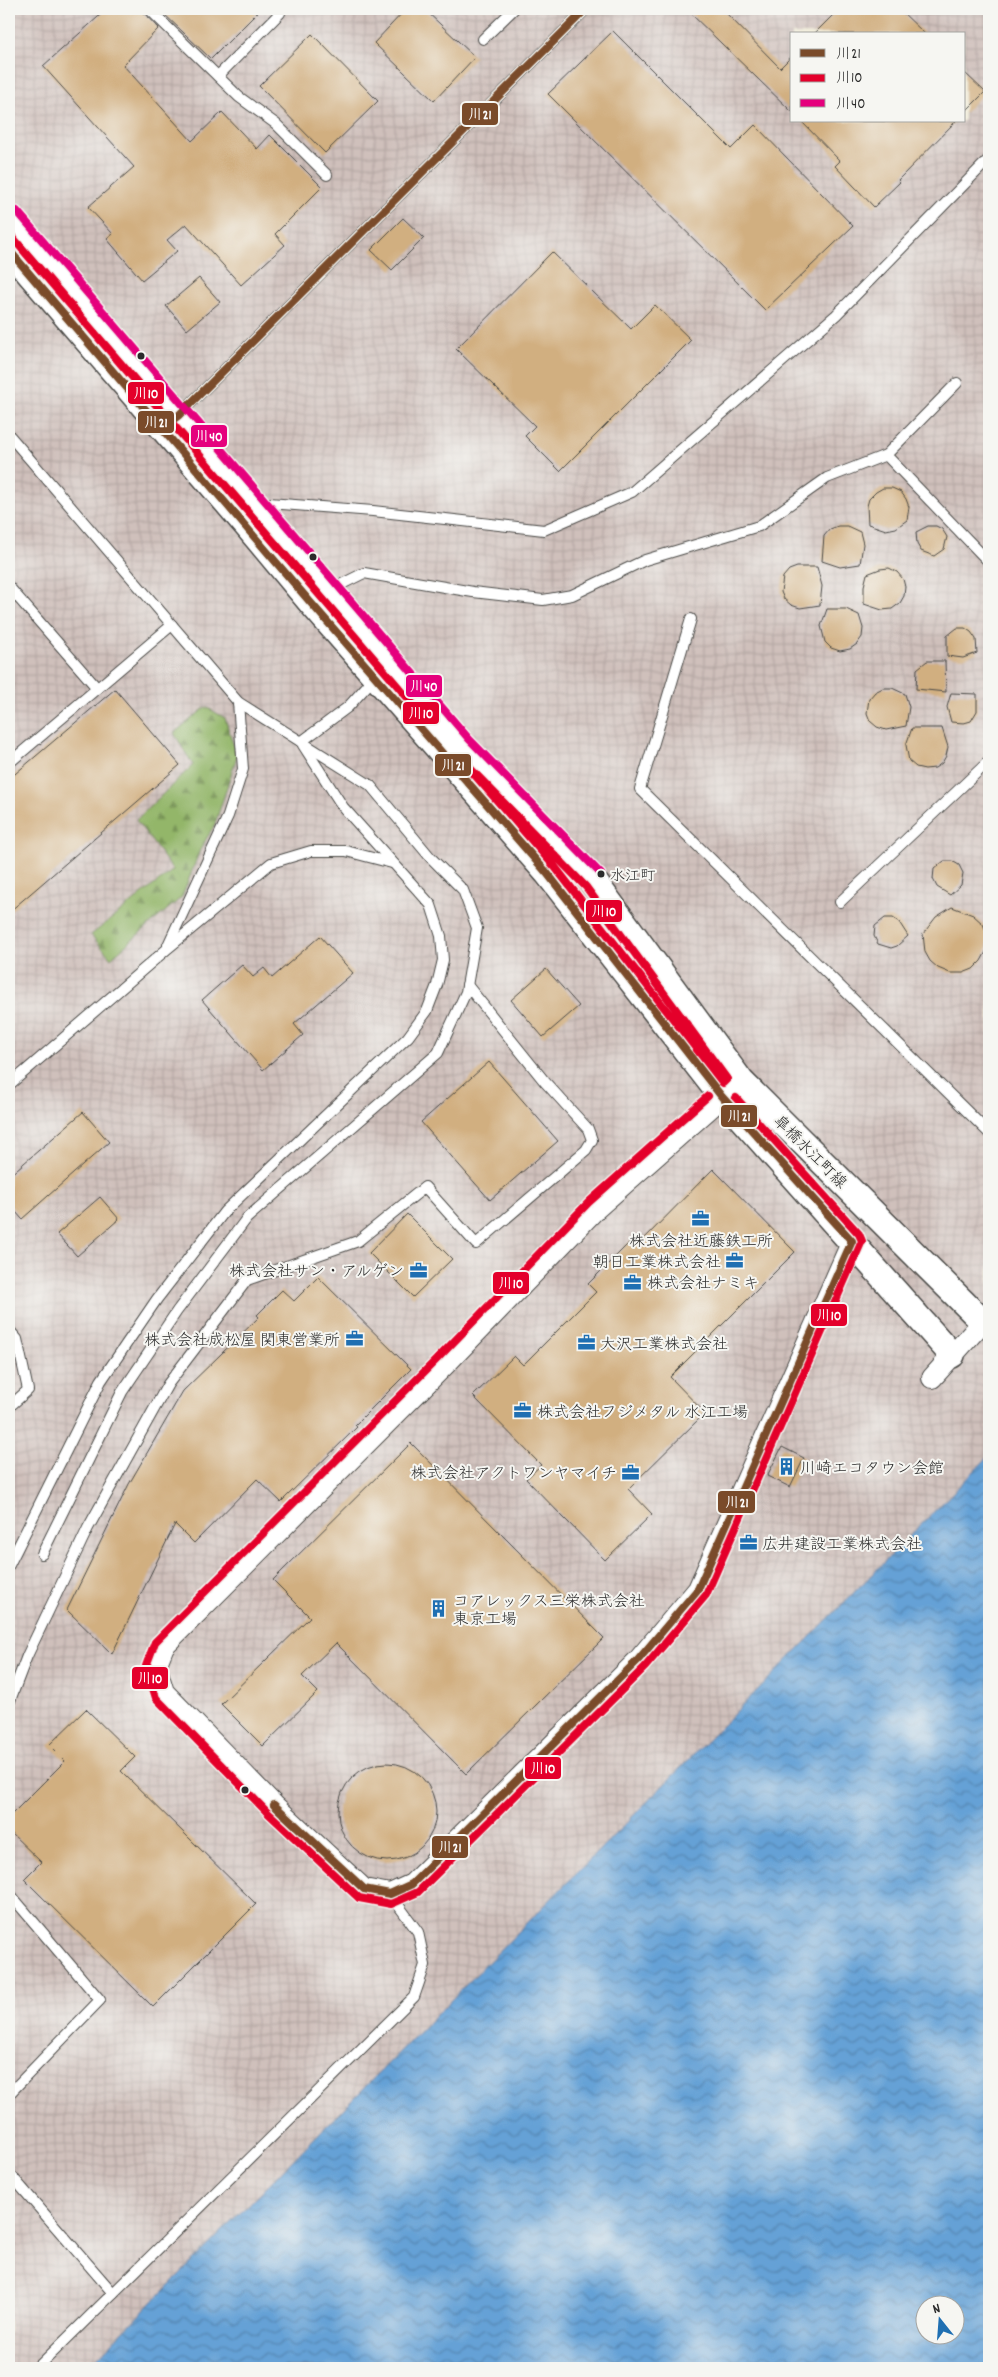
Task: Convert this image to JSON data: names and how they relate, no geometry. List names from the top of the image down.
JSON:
{
  "streets": {
    "street": ["皐橋水江町線"]
  },
  "places": {
    "other": ["水江町"],
    "office": [
      "株式会社近藤鉄工所",
      "朝日工業株式会社",
      "株式会社サン・アルゲン",
      "株式会社ナミキ",
      "株式会社成松屋 関東営業所",
      "大沢工業株式会社",
      "株式会社フジメタル 水江工場",
      "株式会社アクトワンヤマイチ",
      "広井建設工業株式会社"
    ],
    "building": ["川崎エコタウン会館", "コアレックス三栄株式会社 東京工場"]
  },
  "lines": ["transit line 川21", "transit line 川40", "transit line 川10"],
  "legend": ["川21", "川10", "川40"],
  "north": "top"
}
